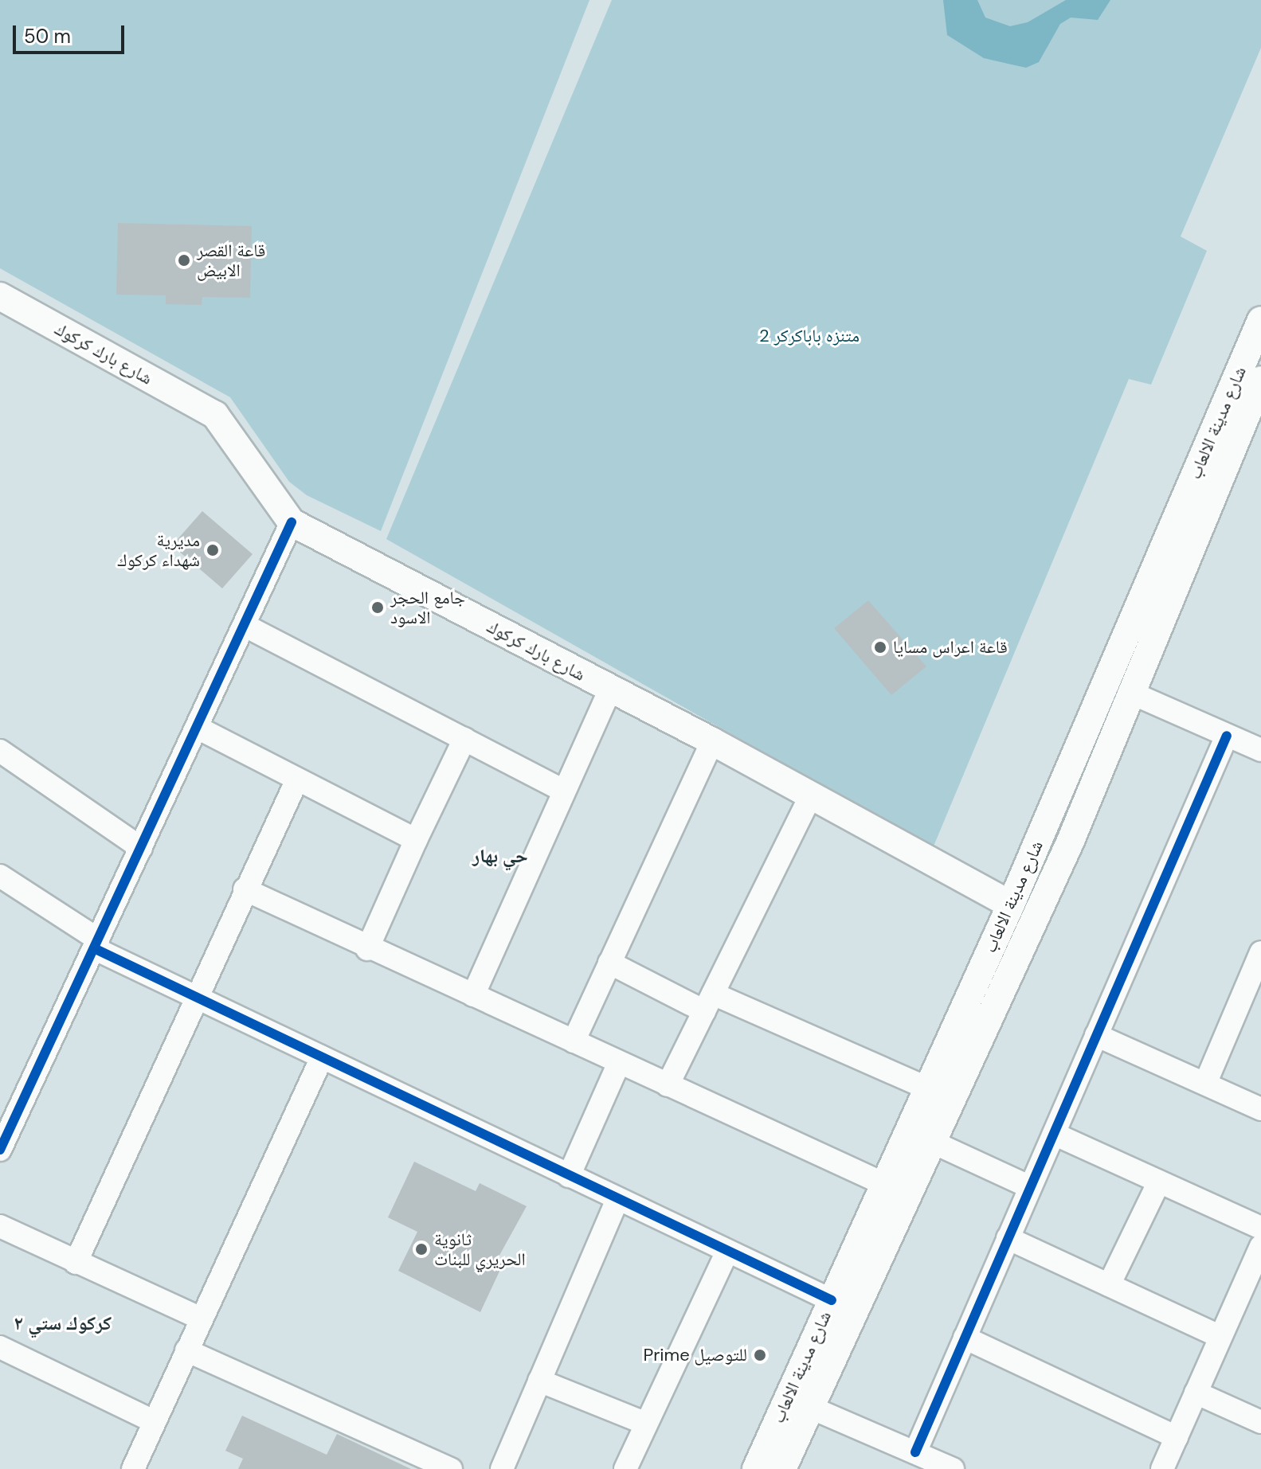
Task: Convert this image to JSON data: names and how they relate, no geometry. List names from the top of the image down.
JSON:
{
  "streets": {
    "main road": ["شارع بارك كركوك", "شارع مدينة الالعاب"]
  },
  "crossings": [
    ["شارع بارك كركوك", "شارع مدينة الالعاب"]
  ],
  "districts": ["حي بهار", "كركوك ستي ٢"],
  "parks": ["متنزه باباكركر 2"],
  "places": [
    "قاعة القصر الابيض",
    "مديرية شهداء كركوك",
    "جامع الحجر الاسود",
    "قاعة اعراس مسايا",
    "ثانوية الحريري للبنات",
    "Prime للتوصيل"
  ],
  "scale_bar": "50 m"
}
